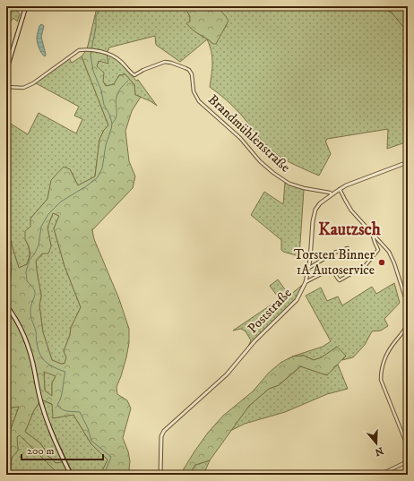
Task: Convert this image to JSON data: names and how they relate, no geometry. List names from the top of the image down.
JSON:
{
  "streets": {
    "street": ["Brandmühlenstraße", "Poststraße"]
  },
  "crossings": [
    ["Brandmühlenstraße", "Poststraße"]
  ],
  "districts": ["Kautzsch"],
  "places": ["Torsten Binner 1A Autoservice"],
  "scale_bar": "200 m",
  "north": "bottom"
}
